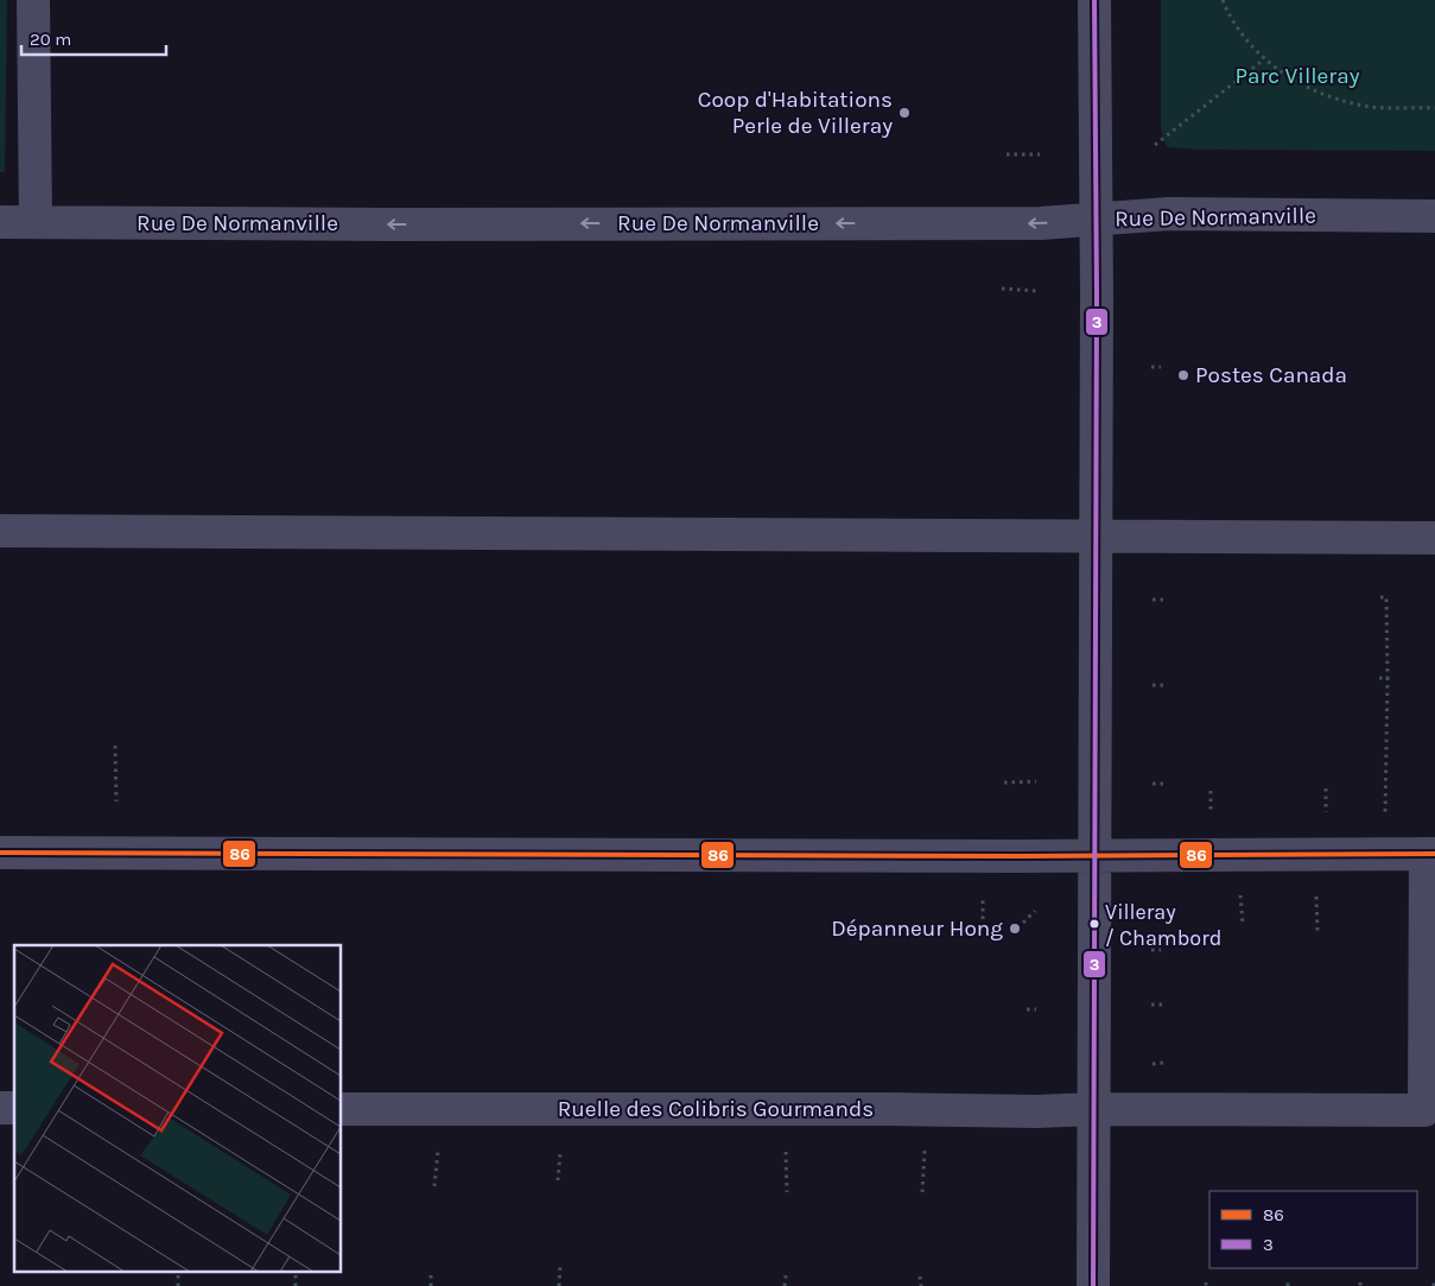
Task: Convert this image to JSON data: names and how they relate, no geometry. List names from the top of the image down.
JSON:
{
  "streets": {
    "street": ["Rue De Normanville", "Ruelle des Colibris Gourmands"]
  },
  "one_way": ["Rue De Normanville"],
  "parks": ["Parc Villeray"],
  "places": [
    "Coop d'Habitations Perle de Villeray",
    "Postes Canada",
    "Villeray / Chambord",
    "Dépanneur Hong"
  ],
  "lines": ["transit line 3", "transit line 86"],
  "legend": ["86", "3"],
  "scale_bar": "20 m"
}
